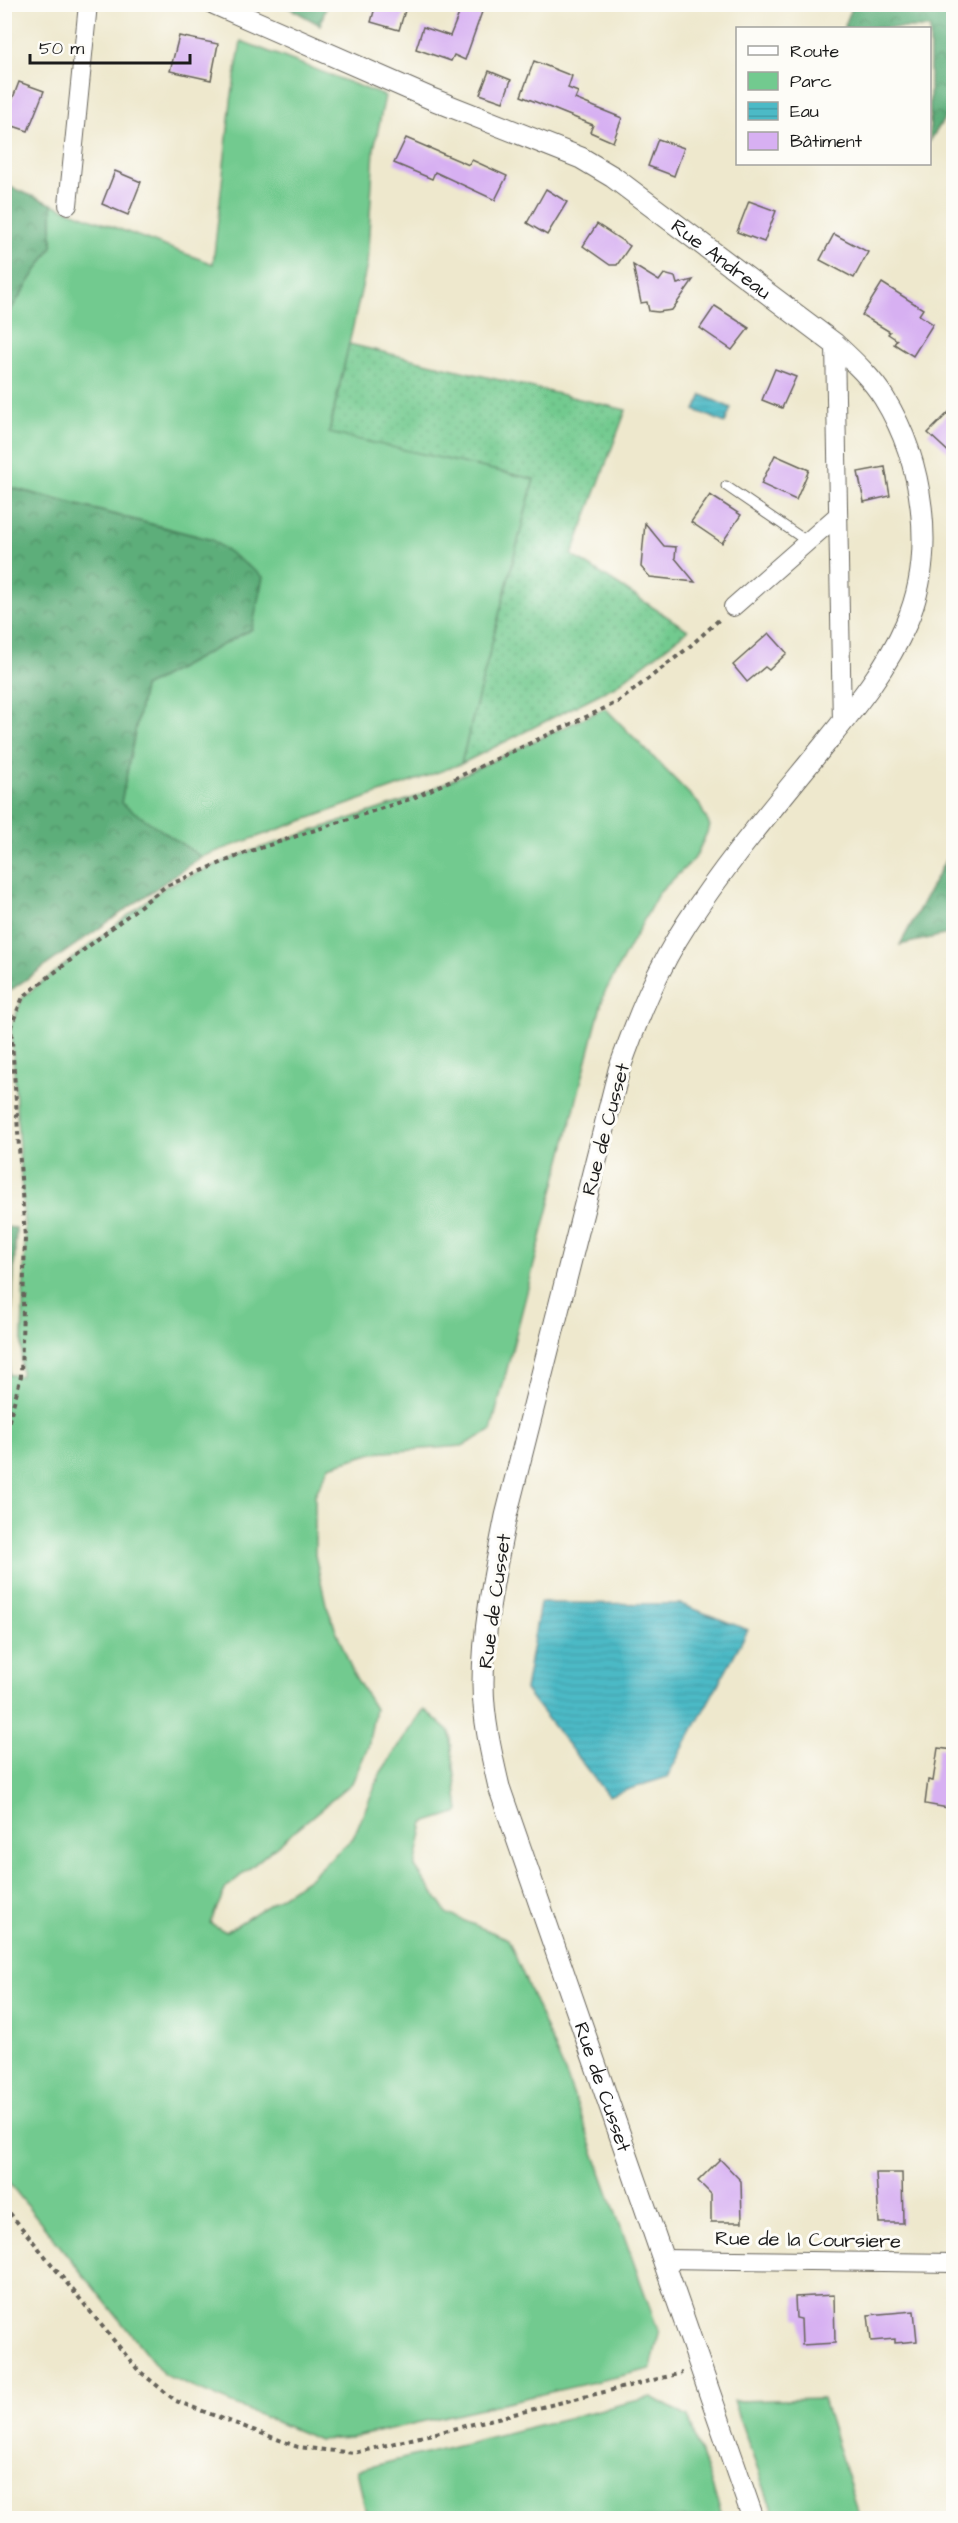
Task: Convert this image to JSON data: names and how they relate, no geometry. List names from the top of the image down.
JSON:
{
  "streets": {
    "street": ["Rue Andreau", "Rue de Cusset", "Rue de la Coursiere"]
  },
  "crossings": [
    ["Rue Andreau", "Rue de Cusset"],
    ["Rue de Cusset", "Rue de la Coursiere"]
  ],
  "legend": [
    "Route",
    "Parc",
    "Eau",
    "Bâtiment"
  ],
  "scale_bar": "50 m"
}
